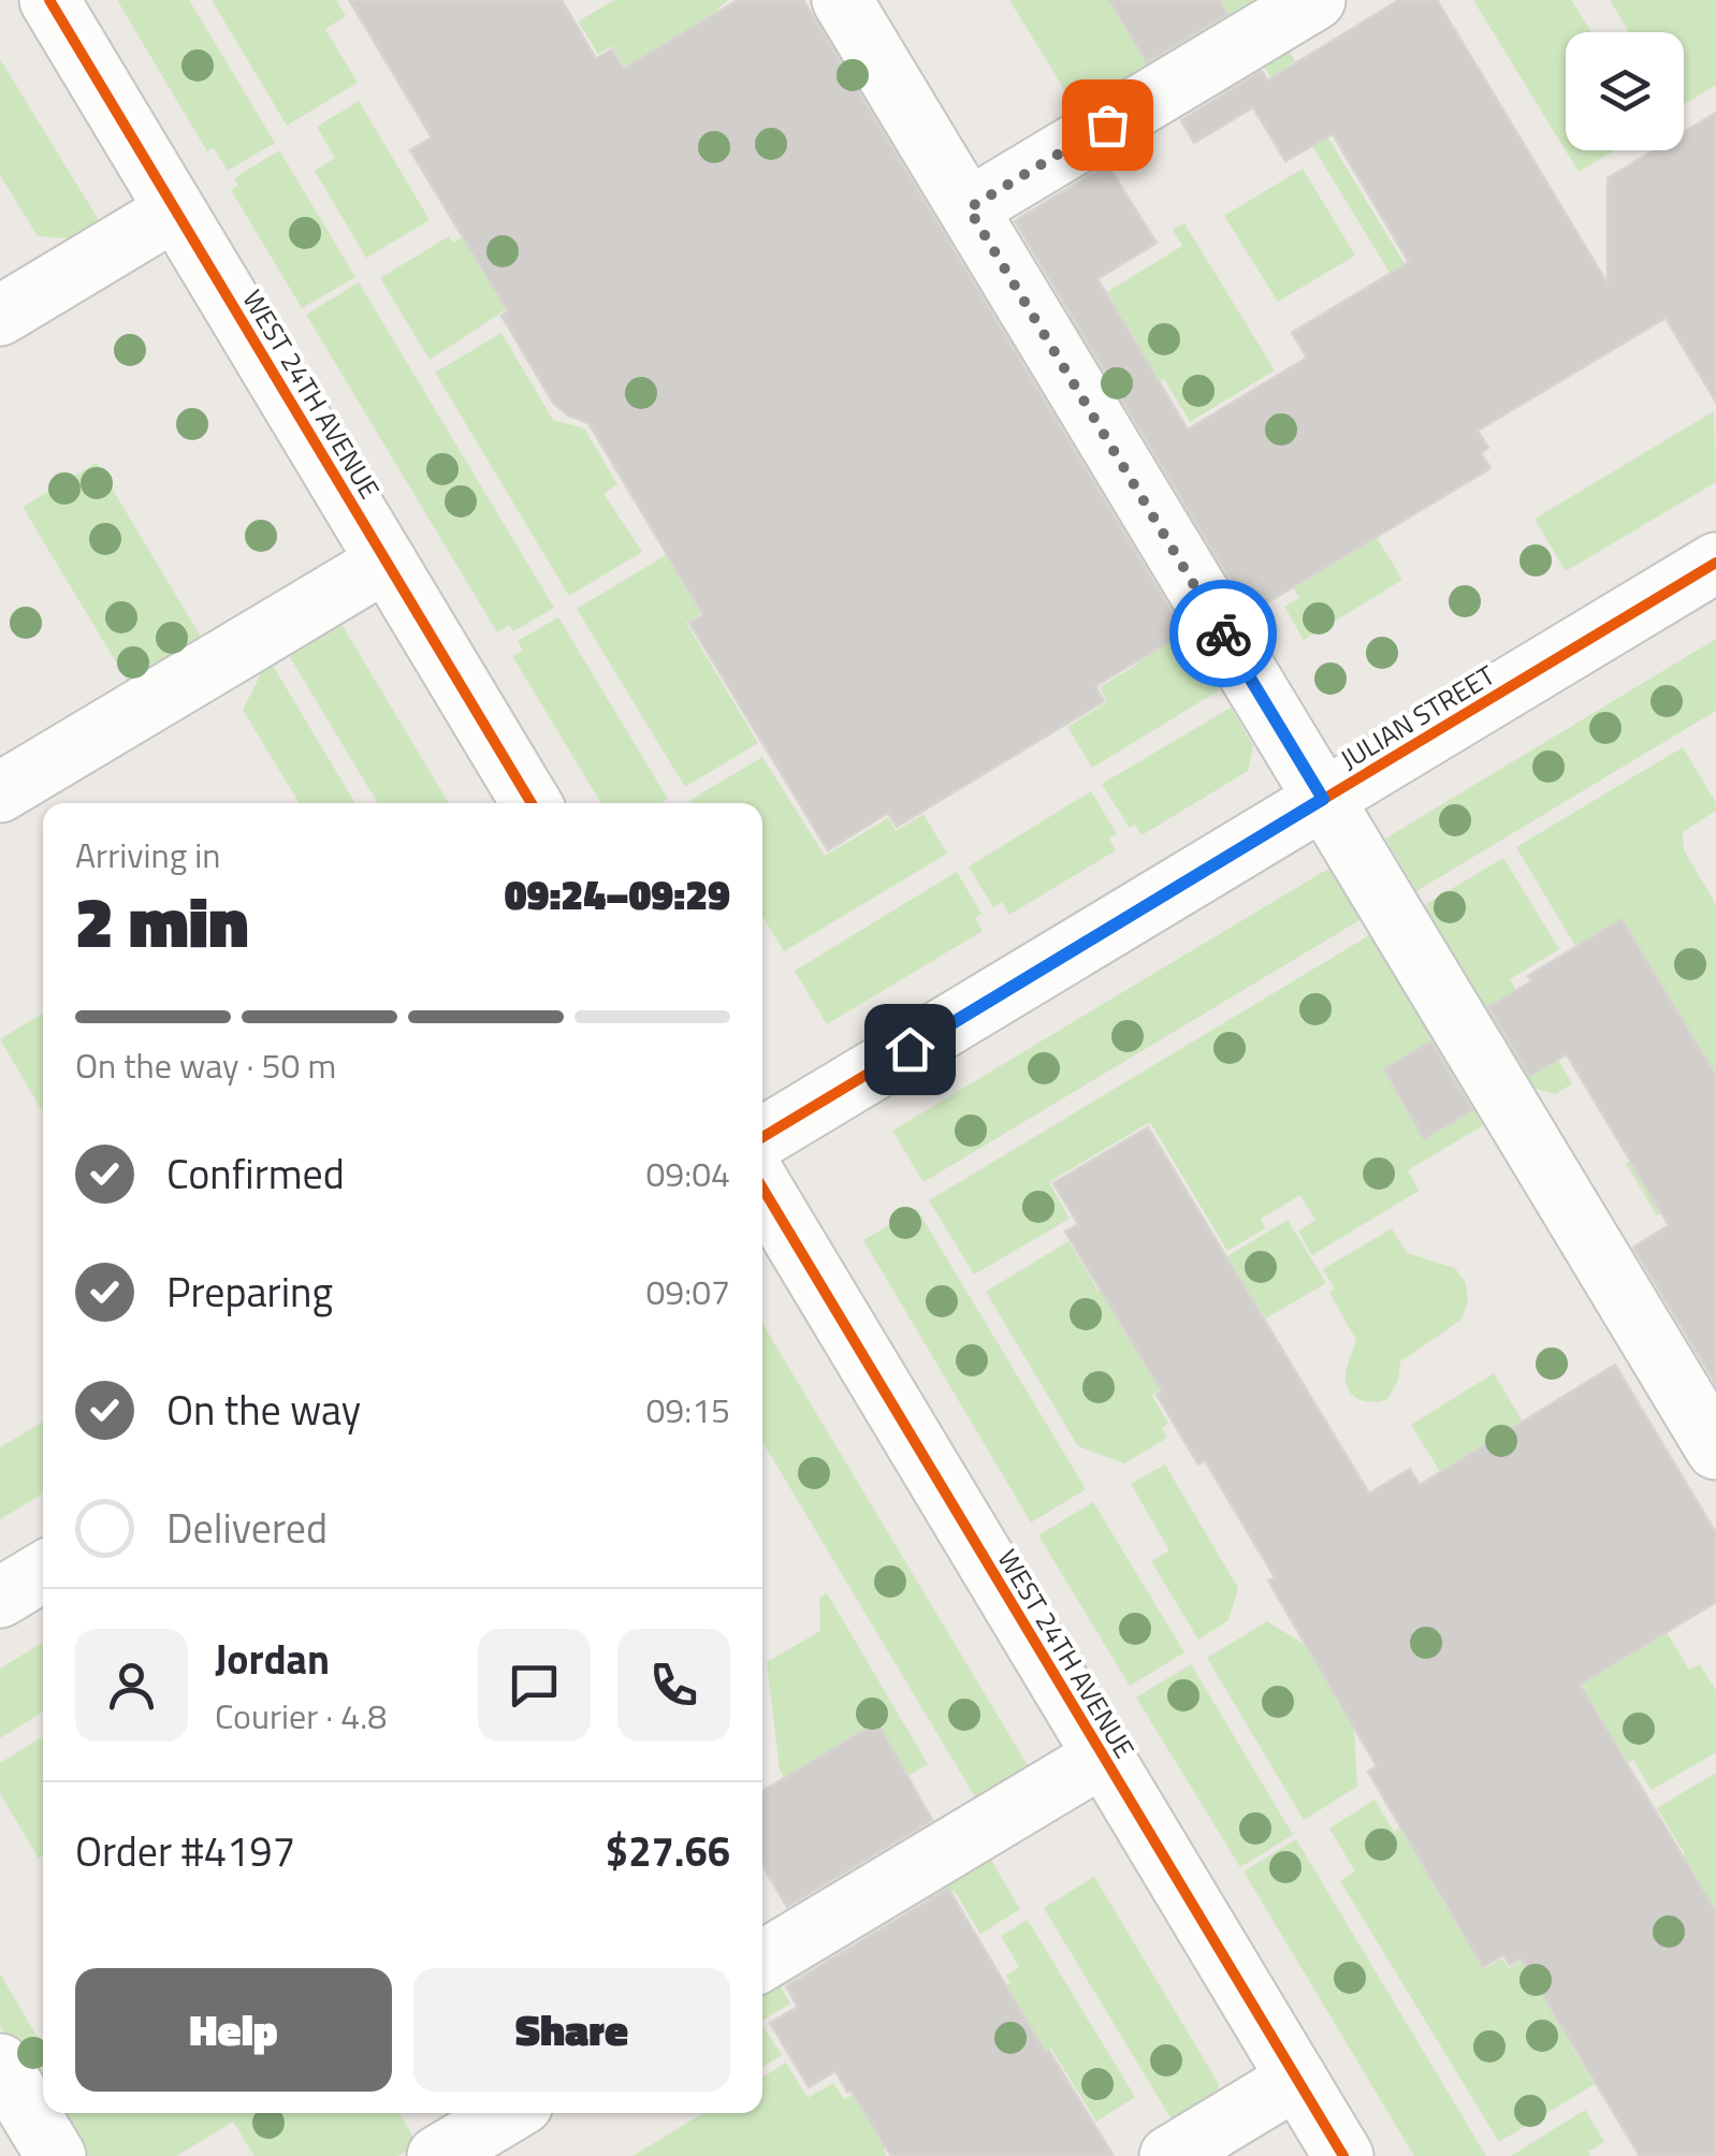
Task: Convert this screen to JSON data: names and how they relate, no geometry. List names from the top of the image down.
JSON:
{
  "streets": {
    "street": ["WEST 24TH AVENUE", "JULIAN STREET"]
  },
  "page": {
    "heading": ["2 min", "Arriving in", "09:24–09:29"],
    "panel": [
      "Jordan",
      "Courier · 4.8",
      "Order #4197",
      "$27.66"
    ],
    "bar": "On the way · 50 m",
    "list": [
      ["Confirmed", "09:04"],
      ["Preparing", "09:07"],
      ["On the way", "09:15"],
      "Delivered"
    ],
    "buttons": ["Help", "Share"]
  }
}
